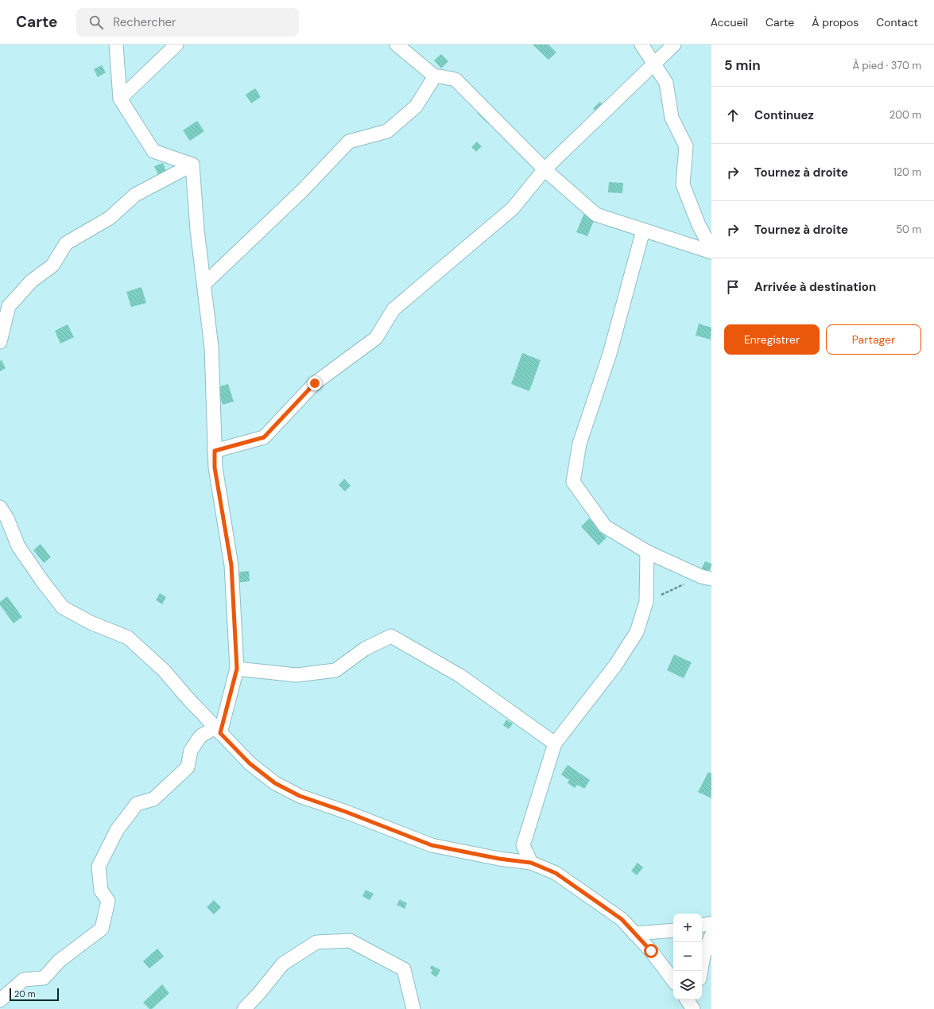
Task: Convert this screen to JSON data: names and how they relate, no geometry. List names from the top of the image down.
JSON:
{
  "scale_bar": "20 m",
  "page": {
    "header": "Carte",
    "search": "Rechercher",
    "nav": [
      "Accueil",
      "Carte",
      "À propos",
      "Contact"
    ],
    "heading": ["5 min", "À pied · 370 m"],
    "list": [
      ["Continuez", "200 m"],
      ["Tournez à droite", "120 m"],
      ["Tournez à droite", "50 m"],
      "Arrivée à destination"
    ],
    "buttons": ["Enregistrer", "Partager"],
    "map_buttons": ["+", "−"],
    "scale": "20 m"
  }
}
